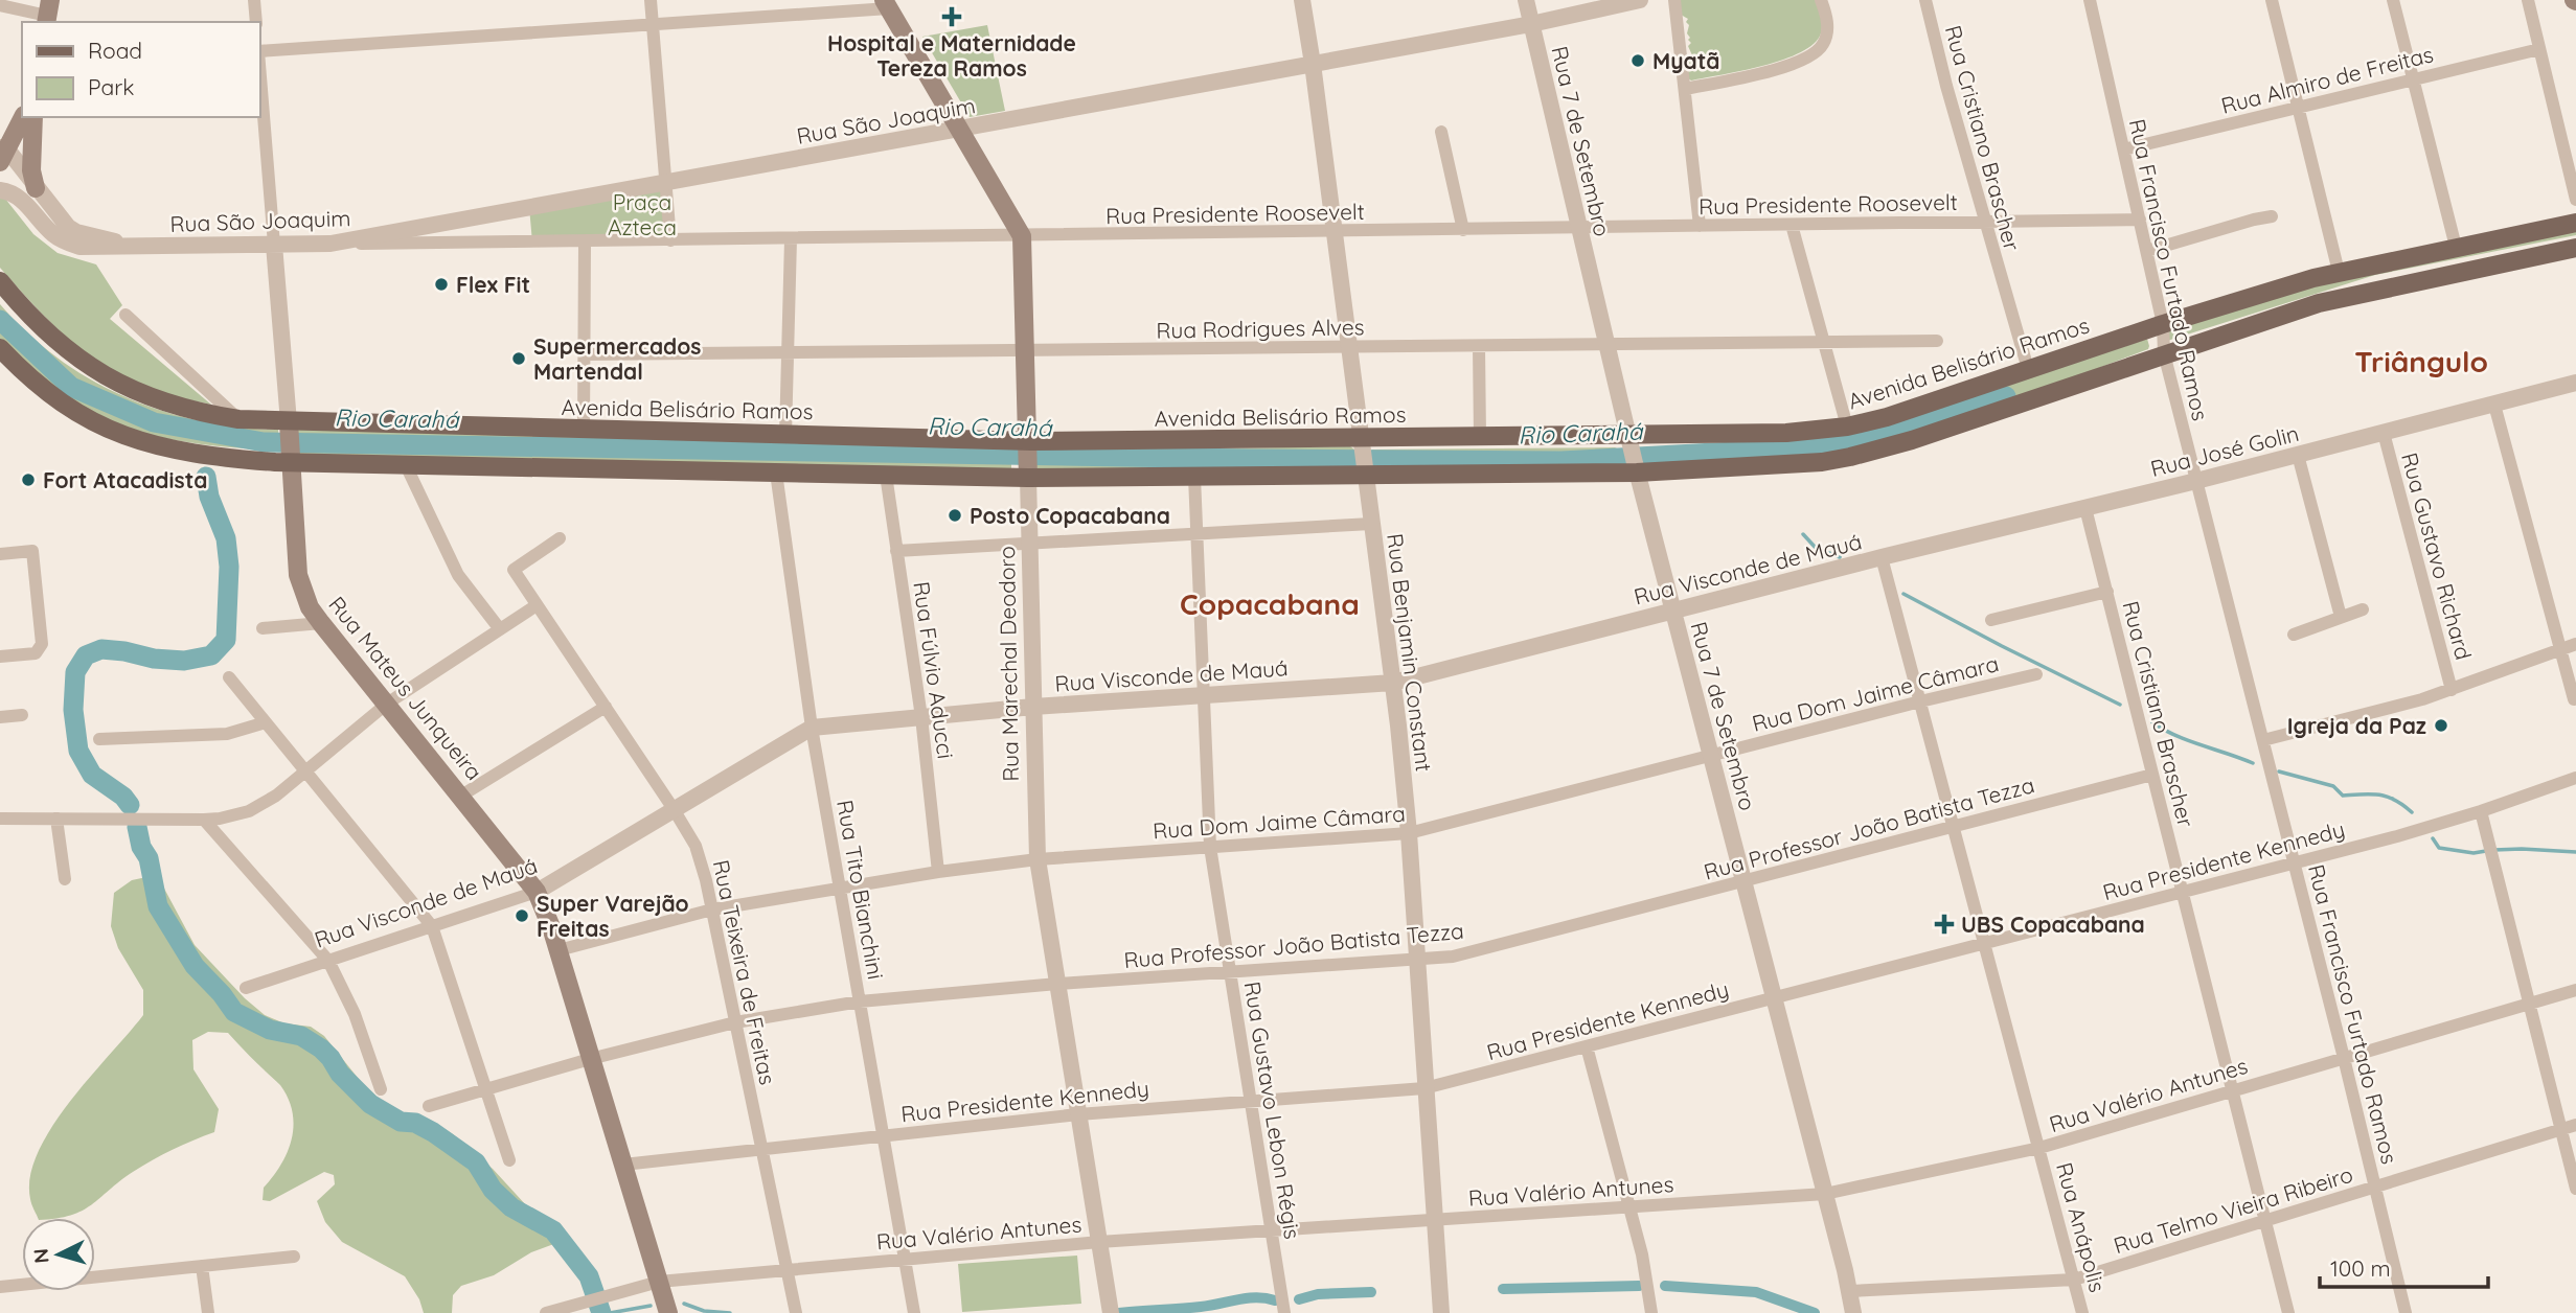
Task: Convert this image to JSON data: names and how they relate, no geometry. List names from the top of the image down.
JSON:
{
  "streets": {
    "main road": ["Avenida Belisário Ramos", "Rua Marechal Deodoro", "Rua Mateus Junqueira"],
    "street": [
      "Rua Almiro de Freitas",
      "Rua São Joaquim",
      "Rua Cristiano Brascher",
      "Rua 7 de Setembro",
      "Rua Presidente Roosevelt",
      "Rua Francisco Furtado Ramos",
      "Rua Rodrigues Alves",
      "Rua José Golin",
      "Rua Gustavo Richard",
      "Rua Visconde de Mauá",
      "Rua Benjamin Constant",
      "Rua Fúlvio Aducci",
      "Rua Dom Jaime Câmara",
      "Rua Professor João Batista Tezza",
      "Rua Presidente Kennedy",
      "Rua Tito Bianchini",
      "Rua Teixeira de Freitas",
      "Rua Valério Antunes",
      "Rua Gustavo Lebon Régis",
      "Rua Telmo Vieira Ribeiro",
      "Rua Anápolis"
    ]
  },
  "crossings": [
    ["Rua Almiro de Freitas", "Rua Francisco Furtado Ramos"],
    ["Rua São Joaquim", "Rua 7 de Setembro"],
    ["Rua São Joaquim", "Rua Presidente Roosevelt"],
    ["Rua São Joaquim", "Rua Benjamin Constant"],
    ["Rua São Joaquim", "Rua Marechal Deodoro"],
    ["Rua São Joaquim", "Rua Mateus Junqueira"],
    ["Rua Cristiano Brascher", "Rua Presidente Roosevelt"],
    ["Rua Cristiano Brascher", "Avenida Belisário Ramos"],
    ["Rua Cristiano Brascher", "Rua José Golin"],
    ["Rua Cristiano Brascher", "Rua Professor João Batista Tezza"],
    ["Rua Cristiano Brascher", "Rua Presidente Kennedy"],
    ["Rua Cristiano Brascher", "Rua Valério Antunes"],
    ["Rua Cristiano Brascher", "Rua Telmo Vieira Ribeiro"],
    ["Rua 7 de Setembro", "Rua Presidente Roosevelt"],
    ["Rua 7 de Setembro", "Rua Rodrigues Alves"],
    ["Rua 7 de Setembro", "Avenida Belisário Ramos"],
    ["Rua 7 de Setembro", "Rua Visconde de Mauá"],
    ["Rua 7 de Setembro", "Rua Dom Jaime Câmara"],
    ["Rua 7 de Setembro", "Rua Professor João Batista Tezza"],
    ["Rua 7 de Setembro", "Rua Presidente Kennedy"],
    ["Rua 7 de Setembro", "Rua Valério Antunes"],
    ["Rua 7 de Setembro", "Rua Telmo Vieira Ribeiro"],
    ["Rua Presidente Roosevelt", "Rua Francisco Furtado Ramos"],
    ["Rua Presidente Roosevelt", "Rua Benjamin Constant"],
    ["Rua Presidente Roosevelt", "Rua Marechal Deodoro"],
    ["Rua Francisco Furtado Ramos", "Avenida Belisário Ramos"],
    ["Rua Francisco Furtado Ramos", "Rua José Golin"],
    ["Rua Francisco Furtado Ramos", "Rua Presidente Kennedy"],
    ["Rua Francisco Furtado Ramos", "Rua Valério Antunes"],
    ["Rua Francisco Furtado Ramos", "Rua Telmo Vieira Ribeiro"],
    ["Rua Rodrigues Alves", "Rua Benjamin Constant"],
    ["Rua Rodrigues Alves", "Rua Marechal Deodoro"],
    ["Avenida Belisário Ramos", "Rua Benjamin Constant"],
    ["Avenida Belisário Ramos", "Rua Marechal Deodoro"],
    ["Avenida Belisário Ramos", "Rua Fúlvio Aducci"],
    ["Avenida Belisário Ramos", "Rua Mateus Junqueira"],
    ["Avenida Belisário Ramos", "Rua Tito Bianchini"],
    ["Avenida Belisário Ramos", "Rua Gustavo Lebon Régis"],
    ["Rua José Golin", "Rua Gustavo Richard"],
    ["Rua José Golin", "Rua Visconde de Mauá"],
    ["Rua José Golin", "Rua Anápolis"],
    ["Rua Visconde de Mauá", "Rua Benjamin Constant"],
    ["Rua Visconde de Mauá", "Rua Marechal Deodoro"],
    ["Rua Visconde de Mauá", "Rua Fúlvio Aducci"],
    ["Rua Visconde de Mauá", "Rua Mateus Junqueira"],
    ["Rua Visconde de Mauá", "Rua Tito Bianchini"],
    ["Rua Visconde de Mauá", "Rua Teixeira de Freitas"],
    ["Rua Visconde de Mauá", "Rua Gustavo Lebon Régis"],
    ["Rua Visconde de Mauá", "Rua Anápolis"],
    ["Rua Benjamin Constant", "Rua Dom Jaime Câmara"],
    ["Rua Benjamin Constant", "Rua Professor João Batista Tezza"],
    ["Rua Benjamin Constant", "Rua Presidente Kennedy"],
    ["Rua Benjamin Constant", "Rua Valério Antunes"],
    ["Rua Marechal Deodoro", "Rua Dom Jaime Câmara"],
    ["Rua Marechal Deodoro", "Rua Professor João Batista Tezza"],
    ["Rua Marechal Deodoro", "Rua Presidente Kennedy"],
    ["Rua Marechal Deodoro", "Rua Valério Antunes"],
    ["Rua Fúlvio Aducci", "Rua Dom Jaime Câmara"],
    ["Rua Mateus Junqueira", "Rua Dom Jaime Câmara"],
    ["Rua Mateus Junqueira", "Rua Professor João Batista Tezza"],
    ["Rua Mateus Junqueira", "Rua Presidente Kennedy"],
    ["Rua Mateus Junqueira", "Rua Valério Antunes"],
    ["Rua Dom Jaime Câmara", "Rua Tito Bianchini"],
    ["Rua Dom Jaime Câmara", "Rua Teixeira de Freitas"],
    ["Rua Dom Jaime Câmara", "Rua Gustavo Lebon Régis"],
    ["Rua Dom Jaime Câmara", "Rua Anápolis"],
    ["Rua Professor João Batista Tezza", "Rua Tito Bianchini"],
    ["Rua Professor João Batista Tezza", "Rua Teixeira de Freitas"],
    ["Rua Professor João Batista Tezza", "Rua Gustavo Lebon Régis"],
    ["Rua Professor João Batista Tezza", "Rua Anápolis"],
    ["Rua Presidente Kennedy", "Rua Tito Bianchini"],
    ["Rua Presidente Kennedy", "Rua Teixeira de Freitas"],
    ["Rua Presidente Kennedy", "Rua Gustavo Lebon Régis"],
    ["Rua Presidente Kennedy", "Rua Anápolis"],
    ["Rua Tito Bianchini", "Rua Valério Antunes"],
    ["Rua Teixeira de Freitas", "Rua Valério Antunes"],
    ["Rua Valério Antunes", "Rua Gustavo Lebon Régis"],
    ["Rua Valério Antunes", "Rua Anápolis"],
    ["Rua Telmo Vieira Ribeiro", "Rua Anápolis"]
  ],
  "districts": ["Triângulo", "Copacabana"],
  "water": ["Rio Carahá"],
  "parks": ["Praça Azteca"],
  "places": {
    "health": ["Hospital e Maternidade Tereza Ramos", "UBS Copacabana"],
    "other": [
      "Myatã",
      "Flex Fit",
      "Supermercados Martendal",
      "Fort Atacadista",
      "Posto Copacabana",
      "Igreja da Paz",
      "Super Varejão Freitas"
    ]
  },
  "legend": ["Road", "Park"],
  "scale_bar": "100 m",
  "north": "left"
}
